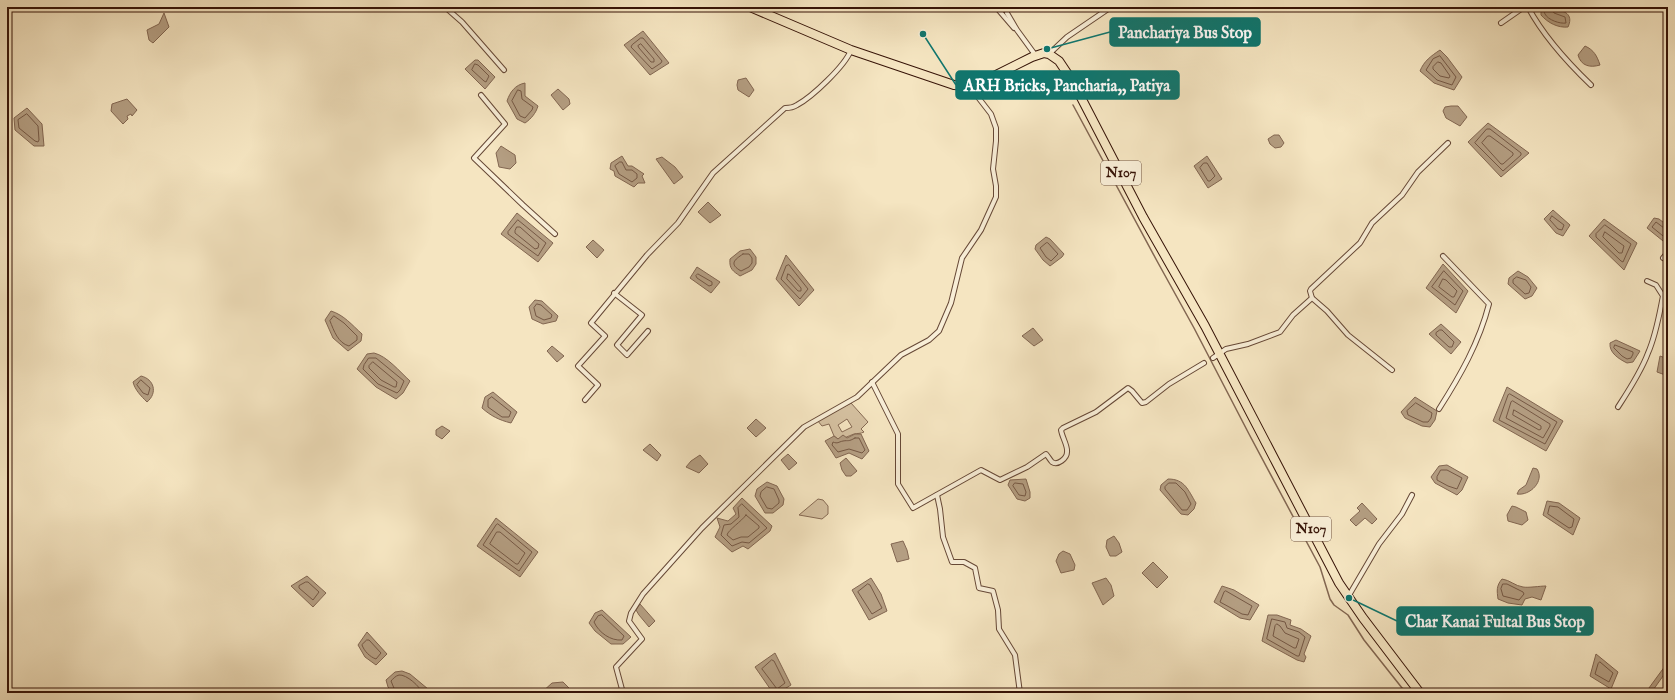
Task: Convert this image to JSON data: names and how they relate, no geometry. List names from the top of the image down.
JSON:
{
  "streets": {
    "highway": ["N107"]
  },
  "places": ["ARH Bricks, Pancharia,, Patiya", "Panchariya Bus Stop", "Char Kanai Fultal Bus Stop"]
}
